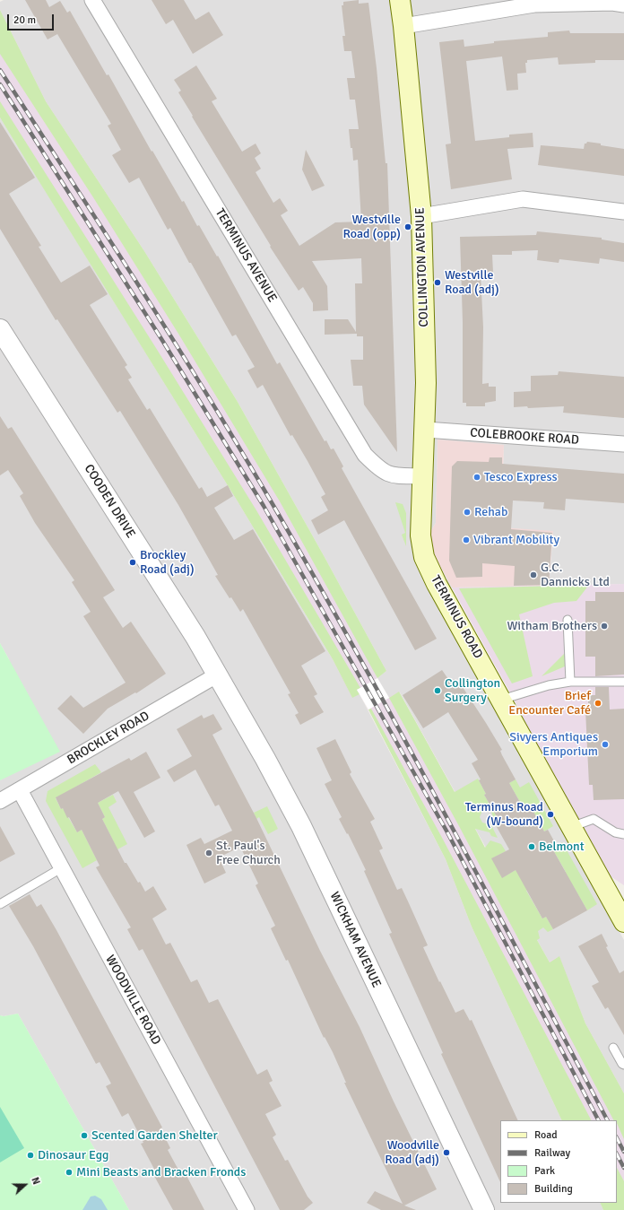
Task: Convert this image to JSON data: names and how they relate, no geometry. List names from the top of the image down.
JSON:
{
  "streets": {
    "main road": ["COLLINGTON AVENUE", "TERMINUS ROAD"],
    "street": [
      "TERMINUS AVENUE",
      "COLEBROOKE ROAD",
      "COODEN DRIVE",
      "BROCKLEY ROAD",
      "WICKHAM AVENUE",
      "WOODVILLE ROAD"
    ]
  },
  "crossings": [
    ["TERMINUS AVENUE", "COLLINGTON AVENUE"],
    ["COLLINGTON AVENUE", "COLEBROOKE ROAD"],
    ["COLLINGTON AVENUE", "TERMINUS ROAD"],
    ["COODEN DRIVE", "BROCKLEY ROAD"],
    ["COODEN DRIVE", "WICKHAM AVENUE"],
    ["BROCKLEY ROAD", "WICKHAM AVENUE"],
    ["BROCKLEY ROAD", "WOODVILLE ROAD"]
  ],
  "places": [
    "Westville Road (opp)",
    "Westville Road (adj)",
    "Tesco Express",
    "Rehab",
    "Vibrant Mobility",
    "Brockley Road (adj)",
    "G.C. Dannicks Ltd",
    "Witham Brothers",
    "Collington Surgery",
    "Brief Encounter Café",
    "Sivyers Antiques Emporium",
    "Terminus Road (W-bound)",
    "Belmont",
    "St. Paul's Free Church",
    "Scented Garden Shelter",
    "Woodville Road (adj)",
    "Dinosaur Egg",
    "Mini Beasts and Bracken Fronds"
  ],
  "legend": [
    "Road",
    "Railway",
    "Park",
    "Building"
  ],
  "scale_bar": "20 m",
  "north": "right"
}
